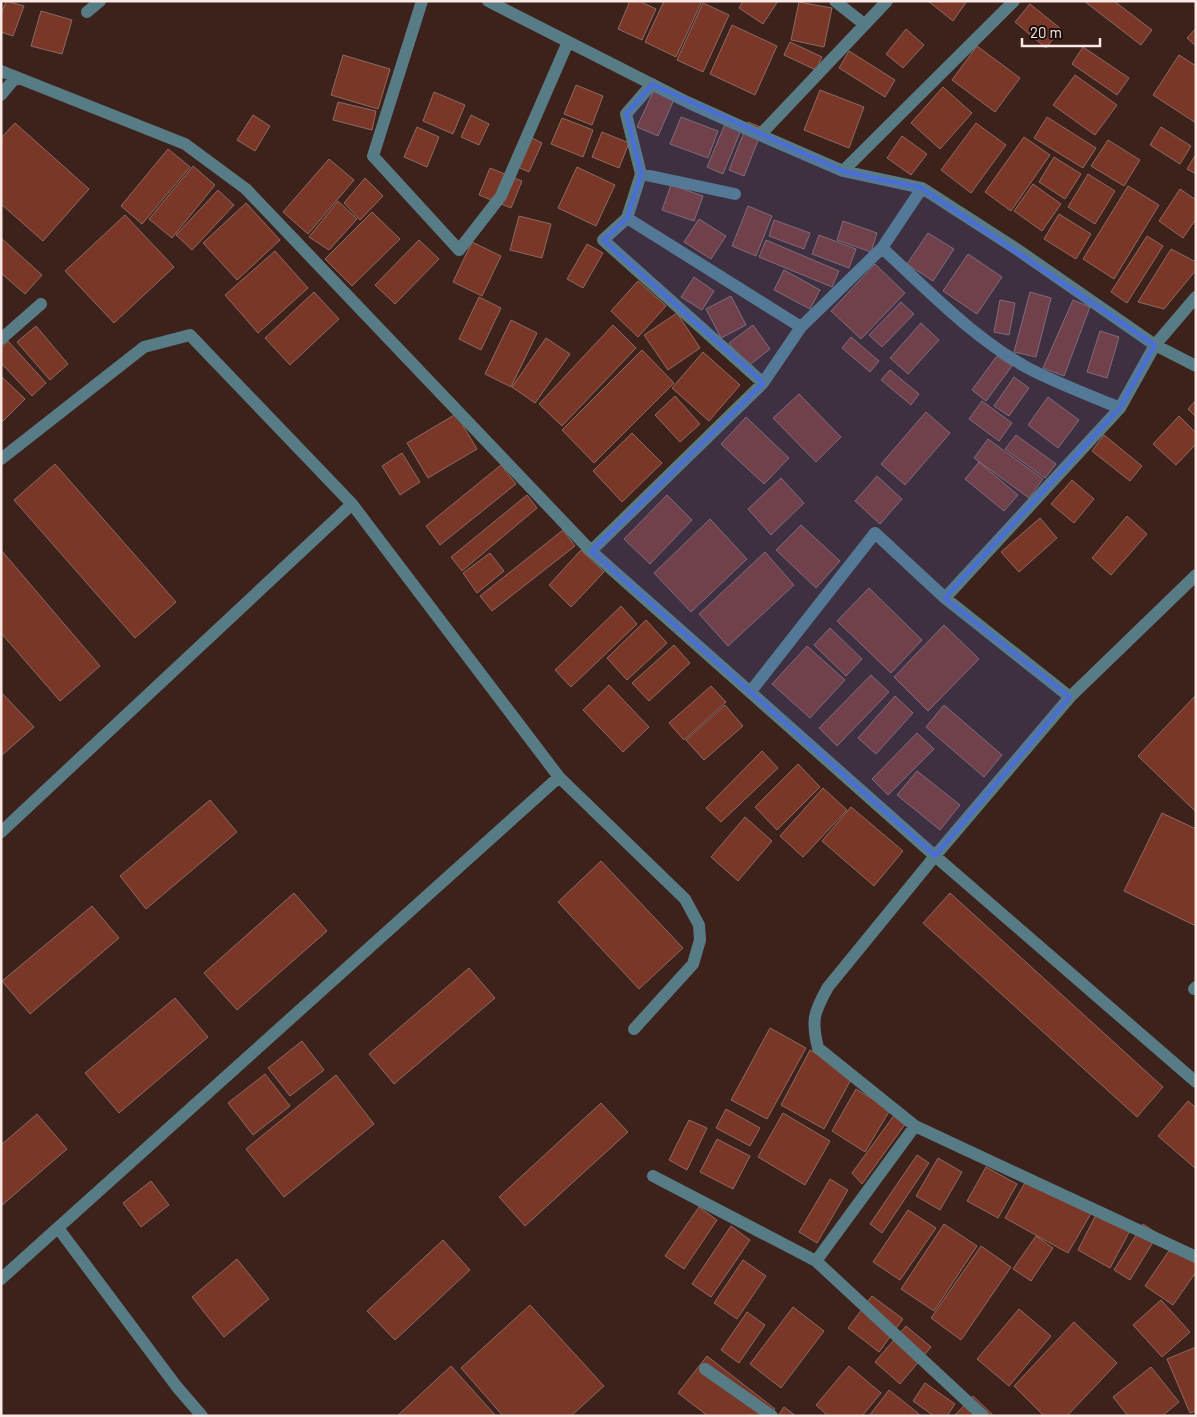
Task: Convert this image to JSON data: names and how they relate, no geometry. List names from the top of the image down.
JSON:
{
  "scale_bar": "20 m"
}
